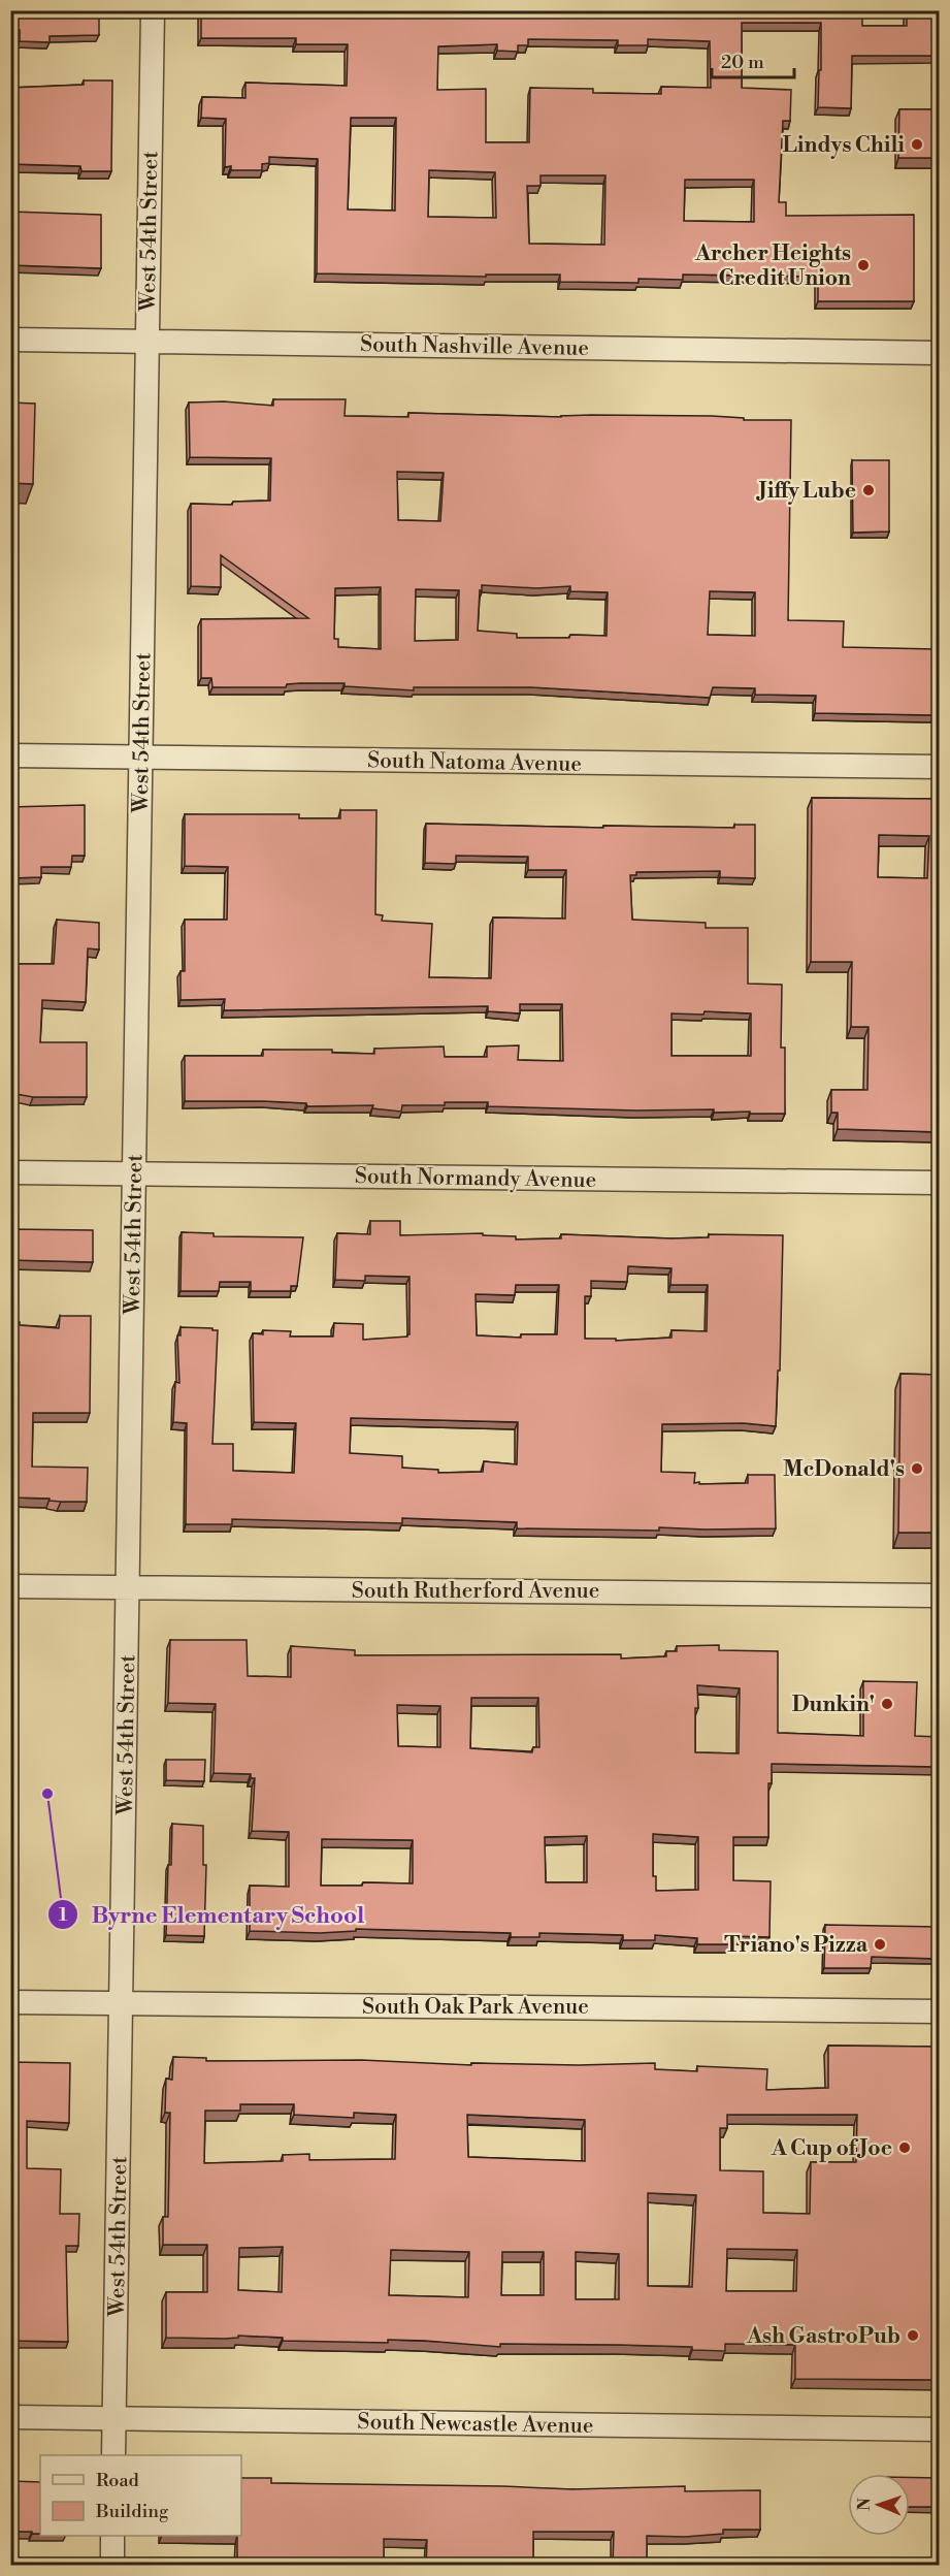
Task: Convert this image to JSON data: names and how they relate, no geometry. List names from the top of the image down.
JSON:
{
  "streets": {
    "street": [
      "West 54th Street",
      "South Nashville Avenue",
      "South Natoma Avenue",
      "South Normandy Avenue",
      "South Rutherford Avenue",
      "South Oak Park Avenue",
      "South Newcastle Avenue"
    ]
  },
  "crossings": [
    ["West 54th Street", "South Nashville Avenue"],
    ["West 54th Street", "South Natoma Avenue"],
    ["West 54th Street", "South Normandy Avenue"],
    ["West 54th Street", "South Rutherford Avenue"],
    ["West 54th Street", "South Oak Park Avenue"],
    ["West 54th Street", "South Newcastle Avenue"]
  ],
  "places": [
    "Lindys Chili",
    "Archer Heights Credit Union",
    "Jiffy Lube",
    "McDonald's",
    "Dunkin'",
    "Byrne Elementary School",
    "Triano's Pizza",
    "A Cup of Joe",
    "Ash GastroPub"
  ],
  "legend": ["Road", "Building"],
  "scale_bar": "20 m",
  "north": "left"
}
